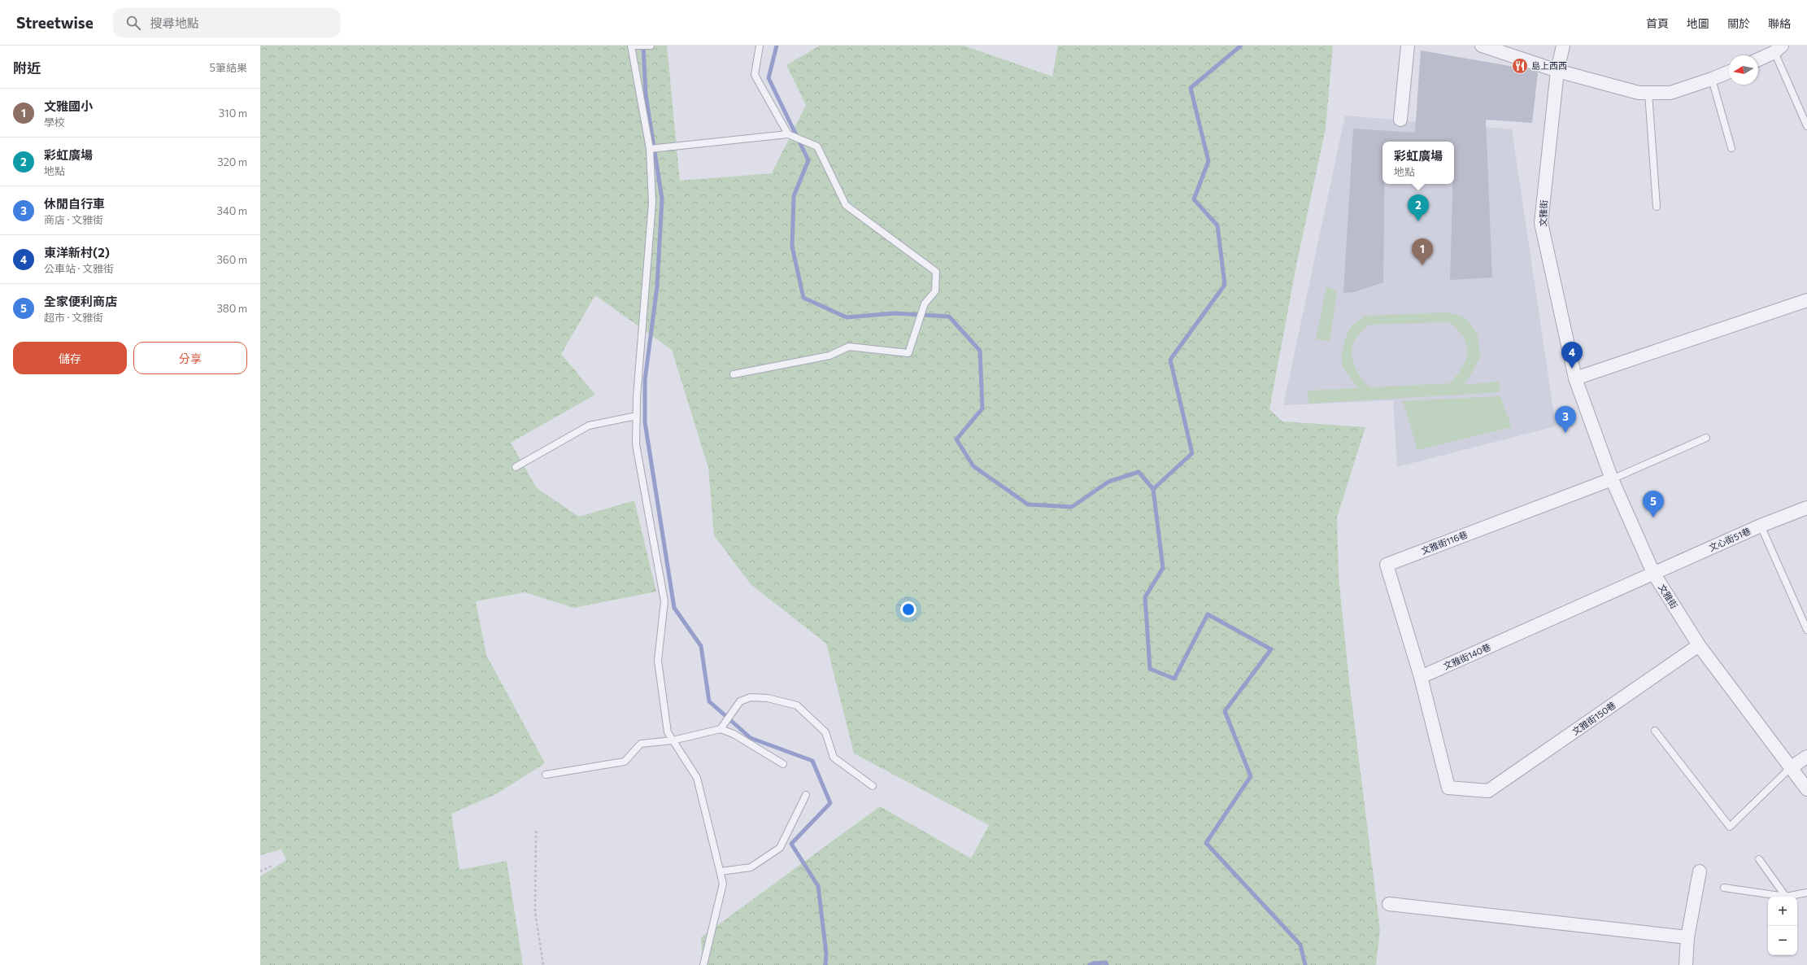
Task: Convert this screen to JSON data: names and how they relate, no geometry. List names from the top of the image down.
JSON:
{
  "streets": {
    "street": [
      "文雅街",
      "文心街51巷",
      "文雅街116巷",
      "文雅街140巷",
      "文雅街150巷"
    ]
  },
  "crossings": [
    ["文雅街", "文心街51巷"],
    ["文雅街", "文雅街116巷"],
    ["文雅街", "文雅街140巷"],
    ["文雅街", "文雅街150巷"],
    ["文心街51巷", "文雅街140巷"],
    ["文雅街116巷", "文雅街140巷"],
    ["文雅街116巷", "文雅街150巷"],
    ["文雅街140巷", "文雅街150巷"]
  ],
  "places": {
    "restaurant": ["島上西西"]
  },
  "north": "left",
  "page": {
    "header": "Streetwise",
    "search": "搜尋地點",
    "nav": [
      "首頁",
      "地圖",
      "關於",
      "聯絡"
    ],
    "heading": ["附近", "5筆結果"],
    "list": [
      {
        "mark": "1",
        "name": "文雅國小",
        "note": "學校",
        "value": "310 m"
      },
      {
        "mark": "2",
        "name": "彩虹廣場",
        "note": "地點",
        "value": "320 m"
      },
      {
        "mark": "3",
        "name": "休閒自行車",
        "note": "商店 · 文雅街",
        "value": "340 m"
      },
      {
        "mark": "4",
        "name": "東洋新村(2)",
        "note": "公車站 · 文雅街",
        "value": "360 m"
      },
      {
        "mark": "5",
        "name": "全家便利商店",
        "note": "超市 · 文雅街",
        "value": "380 m"
      }
    ],
    "popup": ["彩虹廣場", "地點"],
    "pins": [
      "2",
      "1",
      "4",
      "3",
      "5"
    ],
    "buttons": ["儲存", "分享"],
    "map_buttons": ["+", "−"]
  }
}
